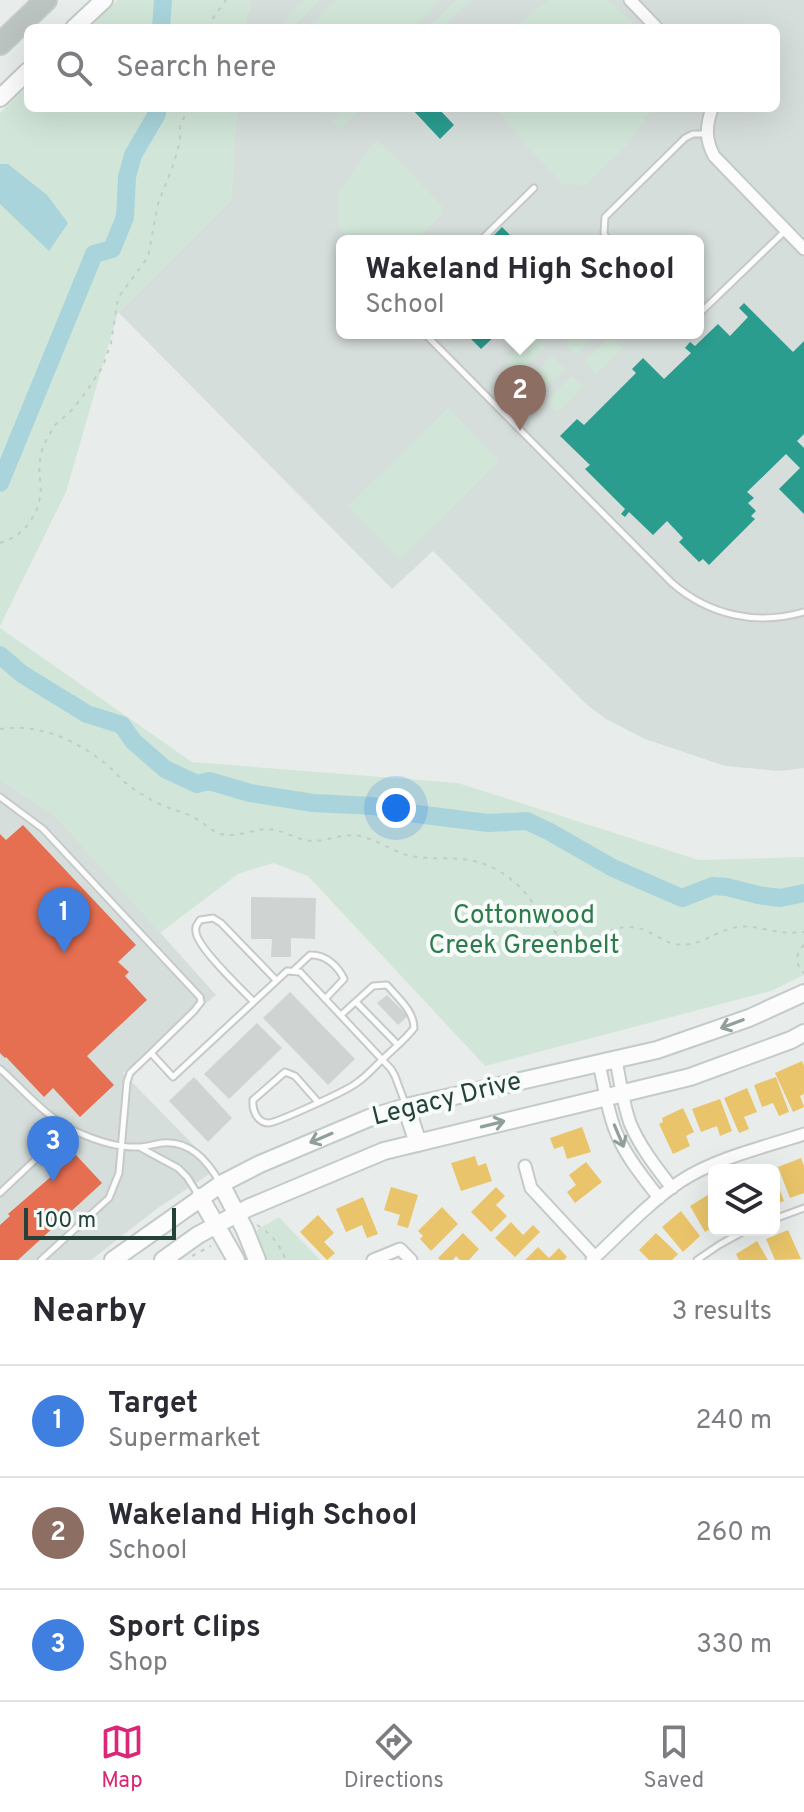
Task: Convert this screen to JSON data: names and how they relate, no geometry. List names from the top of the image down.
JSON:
{
  "streets": {
    "main road": ["Legacy Drive"]
  },
  "parks": ["Cottonwood Creek Greenbelt"],
  "scale_bar": "100 m",
  "page": {
    "search": "Search here",
    "popup": ["Wakeland High School", "School"],
    "pins": ["2", "1", "3"],
    "scale": "100 m",
    "heading": ["Nearby", "3 results"],
    "list": [
      {
        "mark": "1",
        "name": "Target",
        "note": "Supermarket",
        "value": "240 m"
      },
      {
        "mark": "2",
        "name": "Wakeland High School",
        "note": "School",
        "value": "260 m"
      },
      {
        "mark": "3",
        "name": "Sport Clips",
        "note": "Shop",
        "value": "330 m"
      }
    ],
    "nav": ["Map", "Directions", "Saved"]
  }
}
